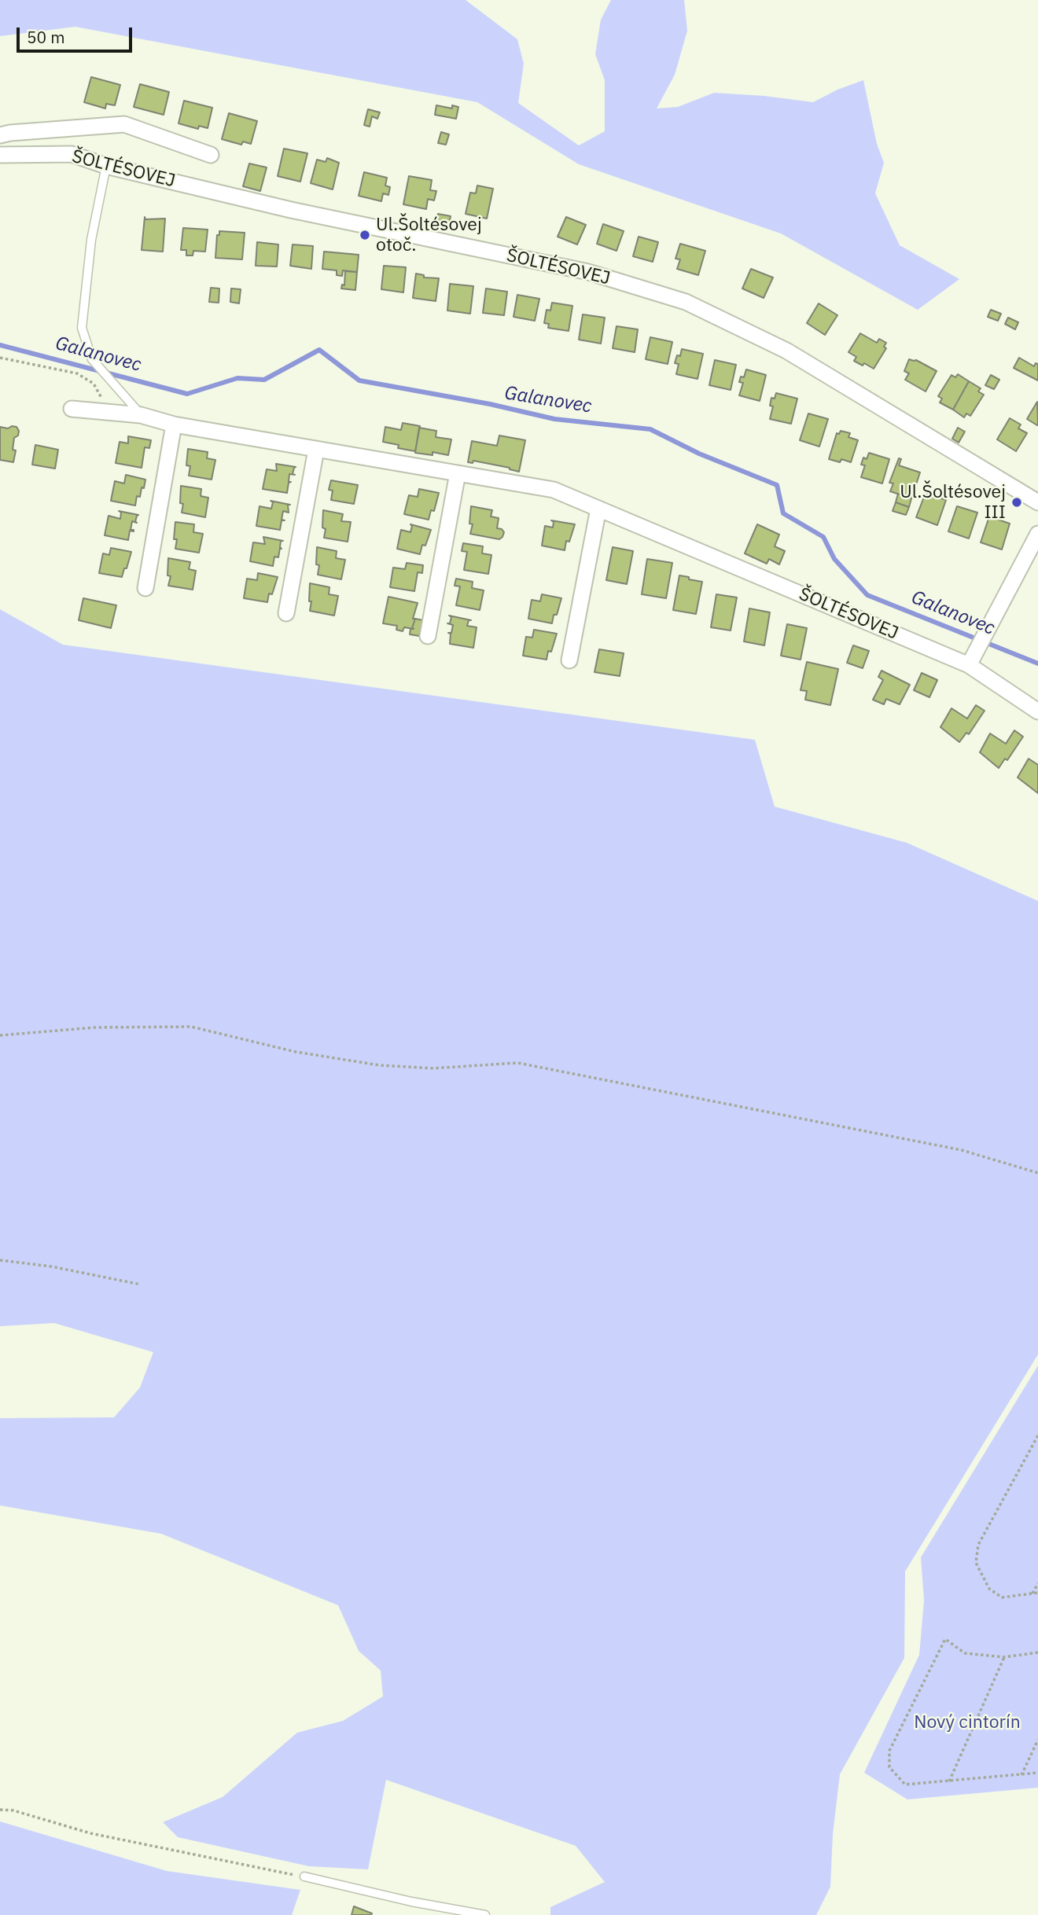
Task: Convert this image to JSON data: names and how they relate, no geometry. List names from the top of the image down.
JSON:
{
  "streets": {
    "street": ["ŠOLTÉSOVEJ"]
  },
  "water": ["Galanovec"],
  "parks": ["Nový cintorín"],
  "places": ["Ul.Šoltésovej otoč.", "Ul.Šoltésovej III"],
  "scale_bar": "50 m"
}
